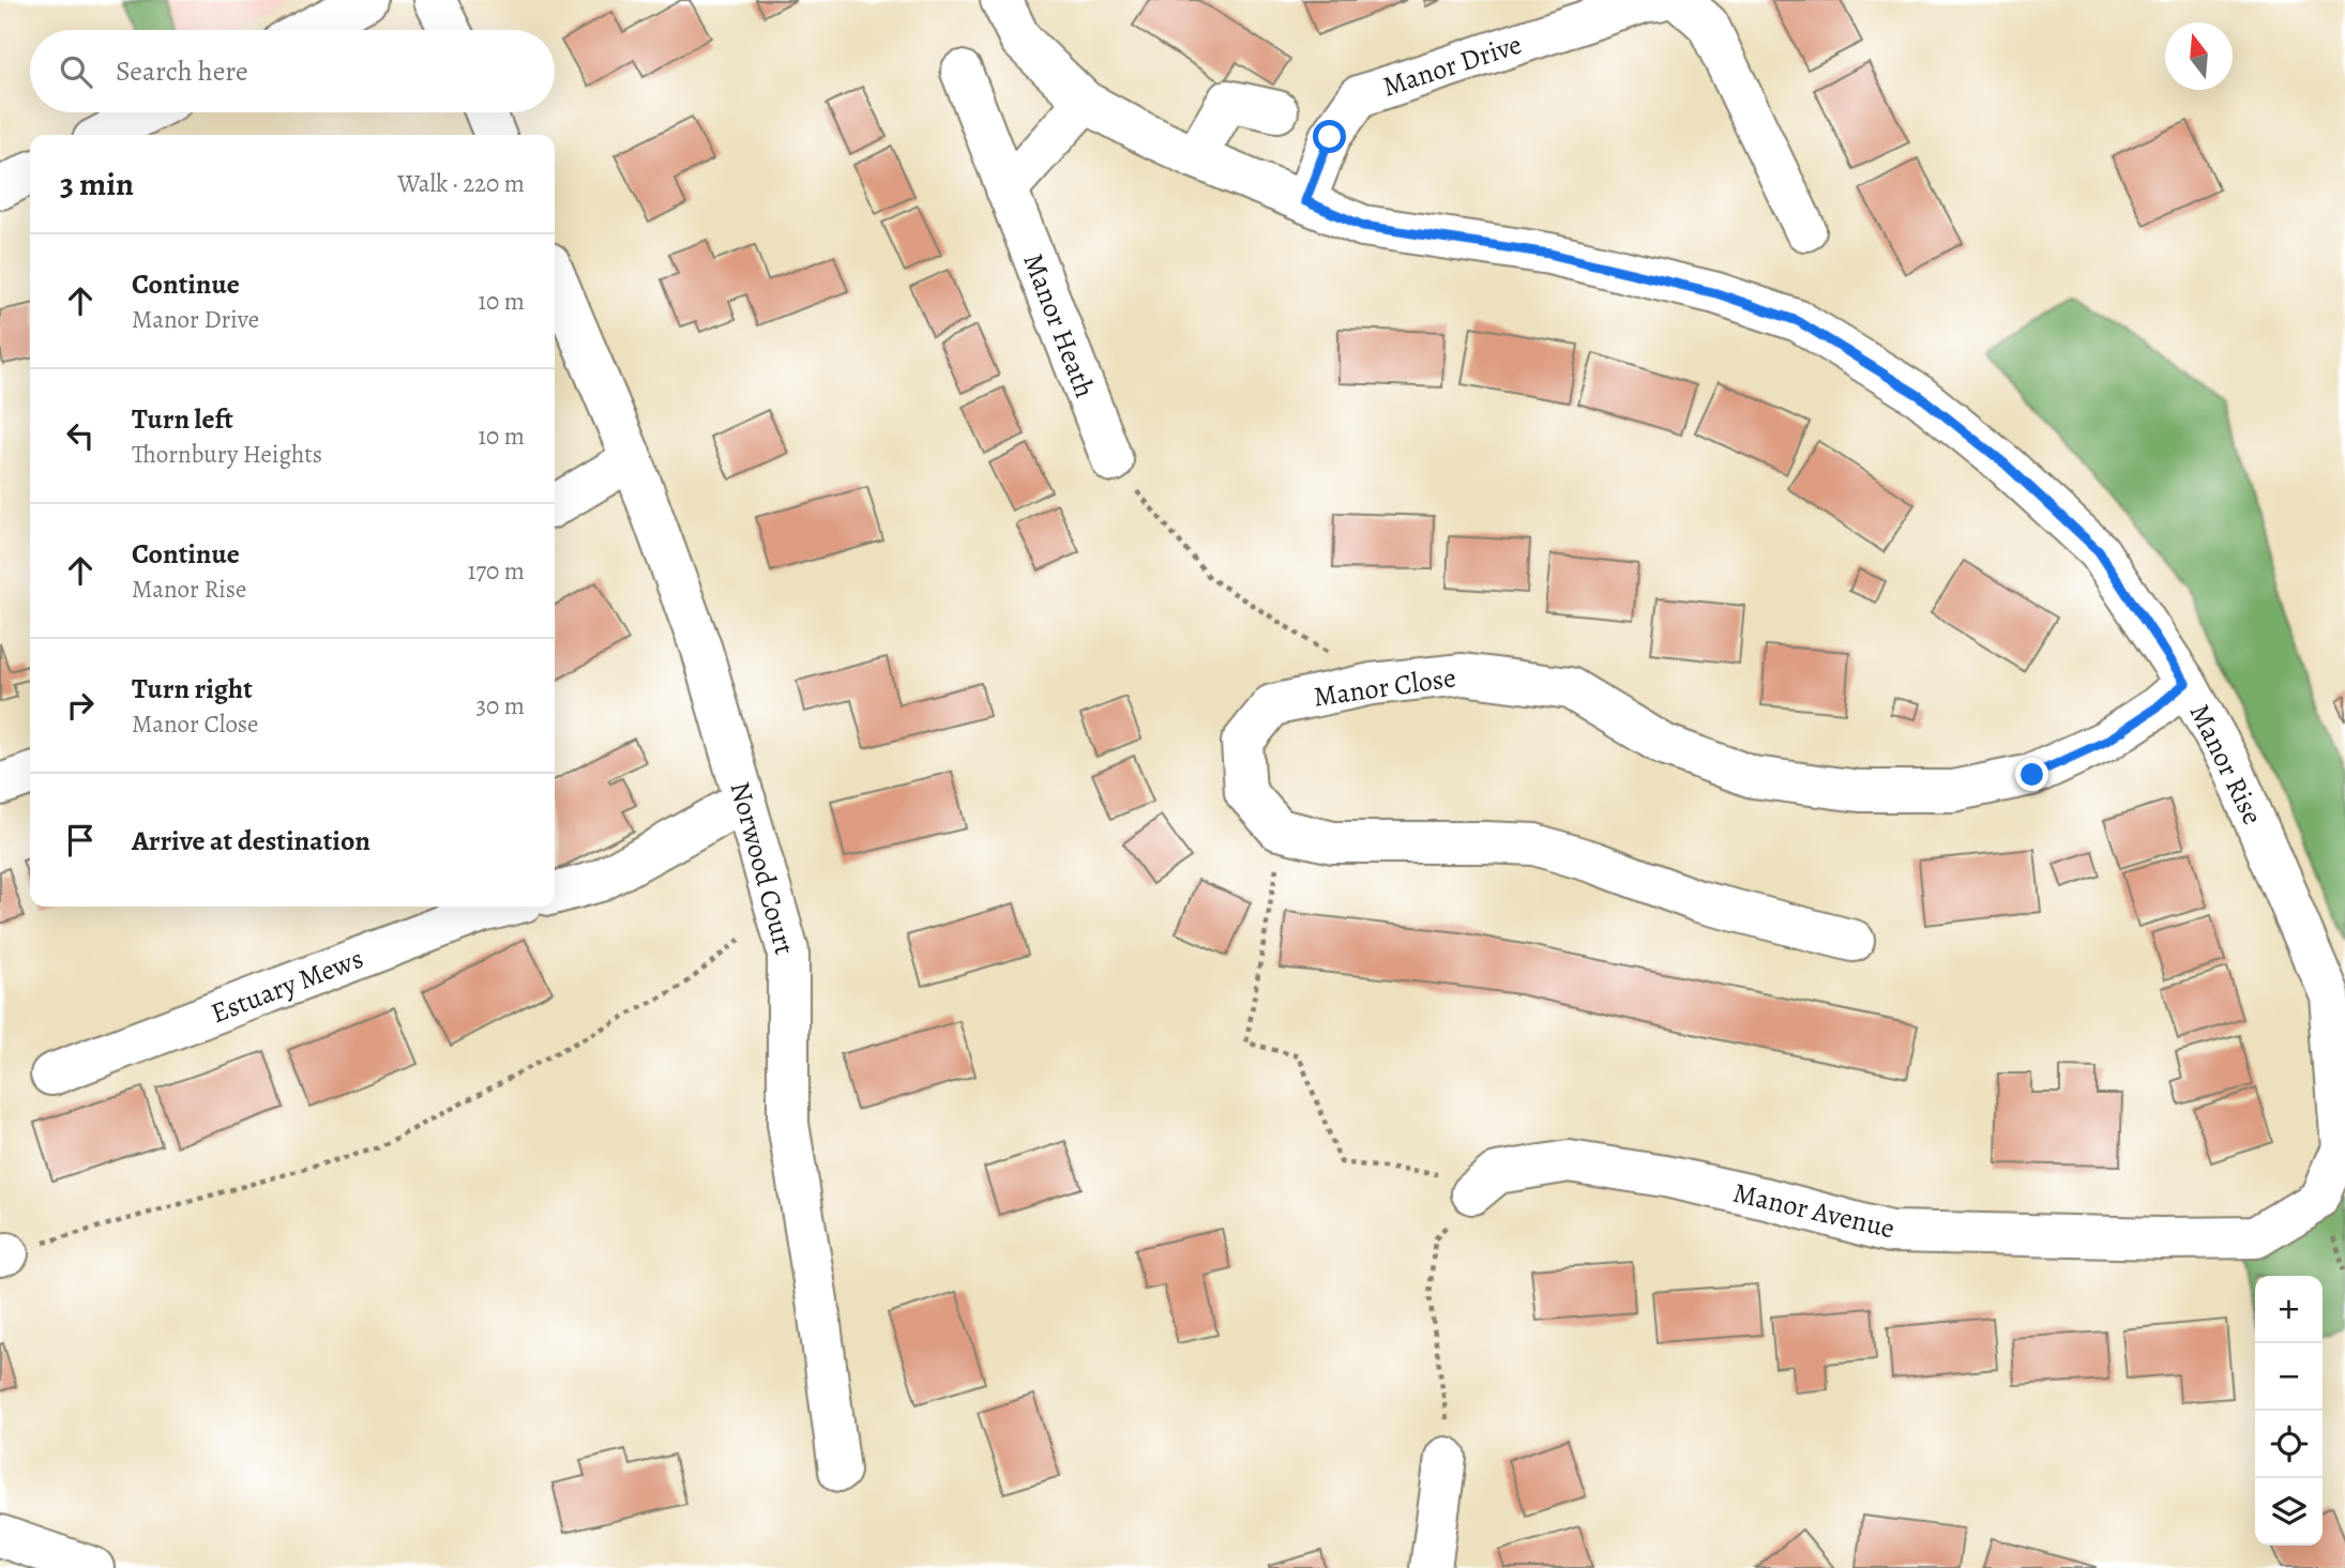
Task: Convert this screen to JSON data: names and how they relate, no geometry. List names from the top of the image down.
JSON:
{
  "streets": {
    "street": [
      "Manor Drive",
      "Manor Heath",
      "Manor Close",
      "Manor Rise",
      "Norwood Court",
      "Estuary Mews",
      "Manor Avenue"
    ]
  },
  "crossings": [
    ["Manor Drive", "Manor Rise"],
    ["Manor Close", "Manor Rise"],
    ["Manor Rise", "Manor Avenue"]
  ],
  "north": "top",
  "page": {
    "search": "Search here",
    "heading": ["3 min", "Walk · 220 m"],
    "list": [
      ["Continue", "Manor Drive", "10 m"],
      ["Turn left", "Thornbury Heights", "10 m"],
      ["Continue", "Manor Rise", "170 m"],
      ["Turn right", "Manor Close", "30 m"],
      "Arrive at destination"
    ],
    "map_buttons": ["+", "−"]
  }
}
